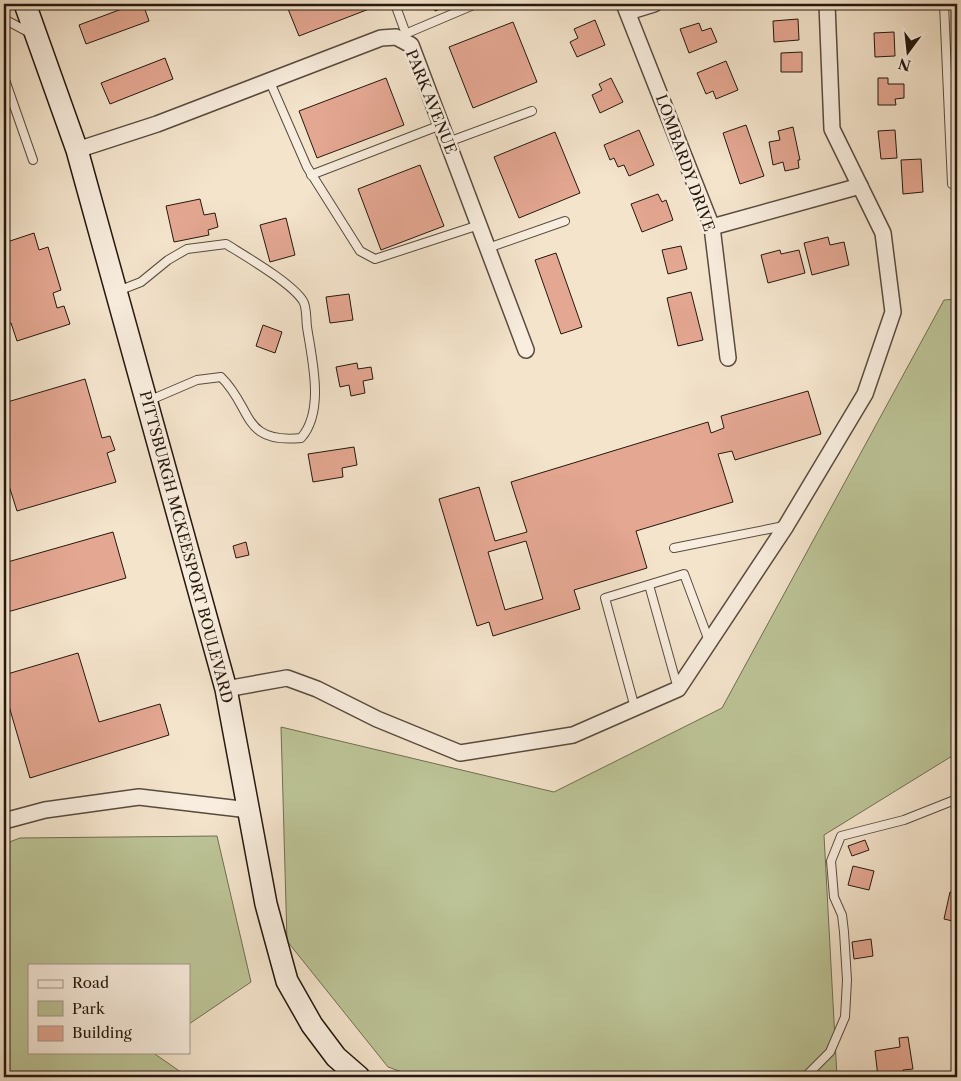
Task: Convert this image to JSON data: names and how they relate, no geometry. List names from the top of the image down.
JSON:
{
  "streets": {
    "main road": ["PITTSBURGH MCKEESPORT BOULEVARD"],
    "street": ["PARK AVENUE", "LOMBARDY DRIVE"]
  },
  "crossings": [
    ["PARK AVENUE", "PITTSBURGH MCKEESPORT BOULEVARD"]
  ],
  "legend": ["Road", "Park", "Building"],
  "north": "bottom"
}
